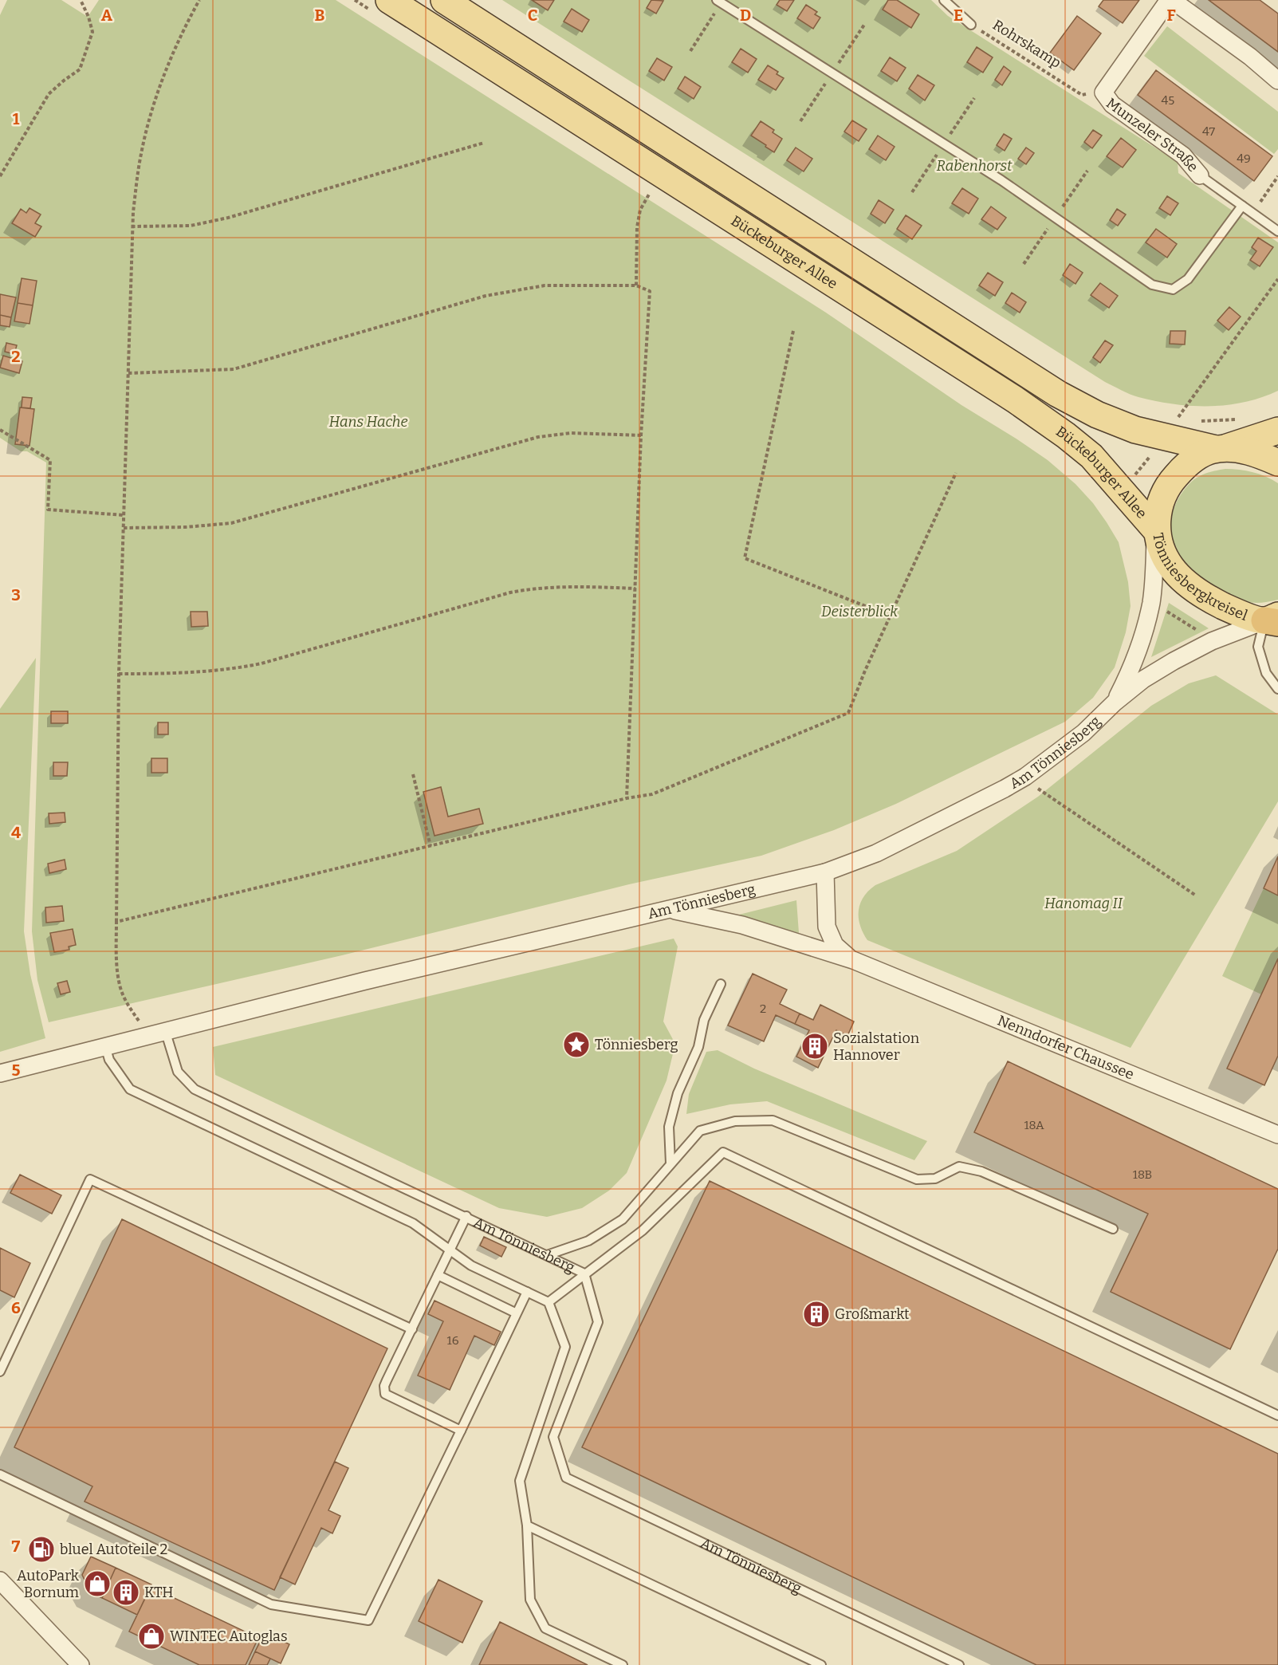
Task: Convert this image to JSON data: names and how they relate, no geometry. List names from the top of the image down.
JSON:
{
  "streets": {
    "main road": ["Bückeburger Allee", "Tönniesbergkreisel"],
    "street": ["Munzeler Straße", "Am Tönniesberg", "Nenndorfer Chaussee"],
    "lane": ["Rohrskamp"]
  },
  "crossings": [
    ["Rohrskamp", "Munzeler Straße"],
    ["Bückeburger Allee", "Tönniesbergkreisel"],
    ["Bückeburger Allee", "Am Tönniesberg"],
    ["Tönniesbergkreisel", "Am Tönniesberg"],
    ["Am Tönniesberg", "Nenndorfer Chaussee"]
  ],
  "parks": [
    "Rabenhorst",
    "Hans Hache",
    "Deisterblick",
    "Hanomag II"
  ],
  "places": {
    "place": ["Tönniesberg"],
    "building": ["Sozialstation Hannover", "Großmarkt", "KTH"],
    "fuel station": ["bluel Autoteile 2"],
    "shop": ["AutoPark Bornum", "WINTEC Autoglas"]
  },
  "house_numbers": [
    "45",
    "47",
    "49",
    "2",
    "18A",
    "18B",
    "16"
  ],
  "grid": {
    "columns": [
      "A",
      "B",
      "C",
      "D",
      "E",
      "F"
    ],
    "rows": [
      "1",
      "2",
      "3",
      "4",
      "5",
      "6",
      "7"
    ]
  }
}
